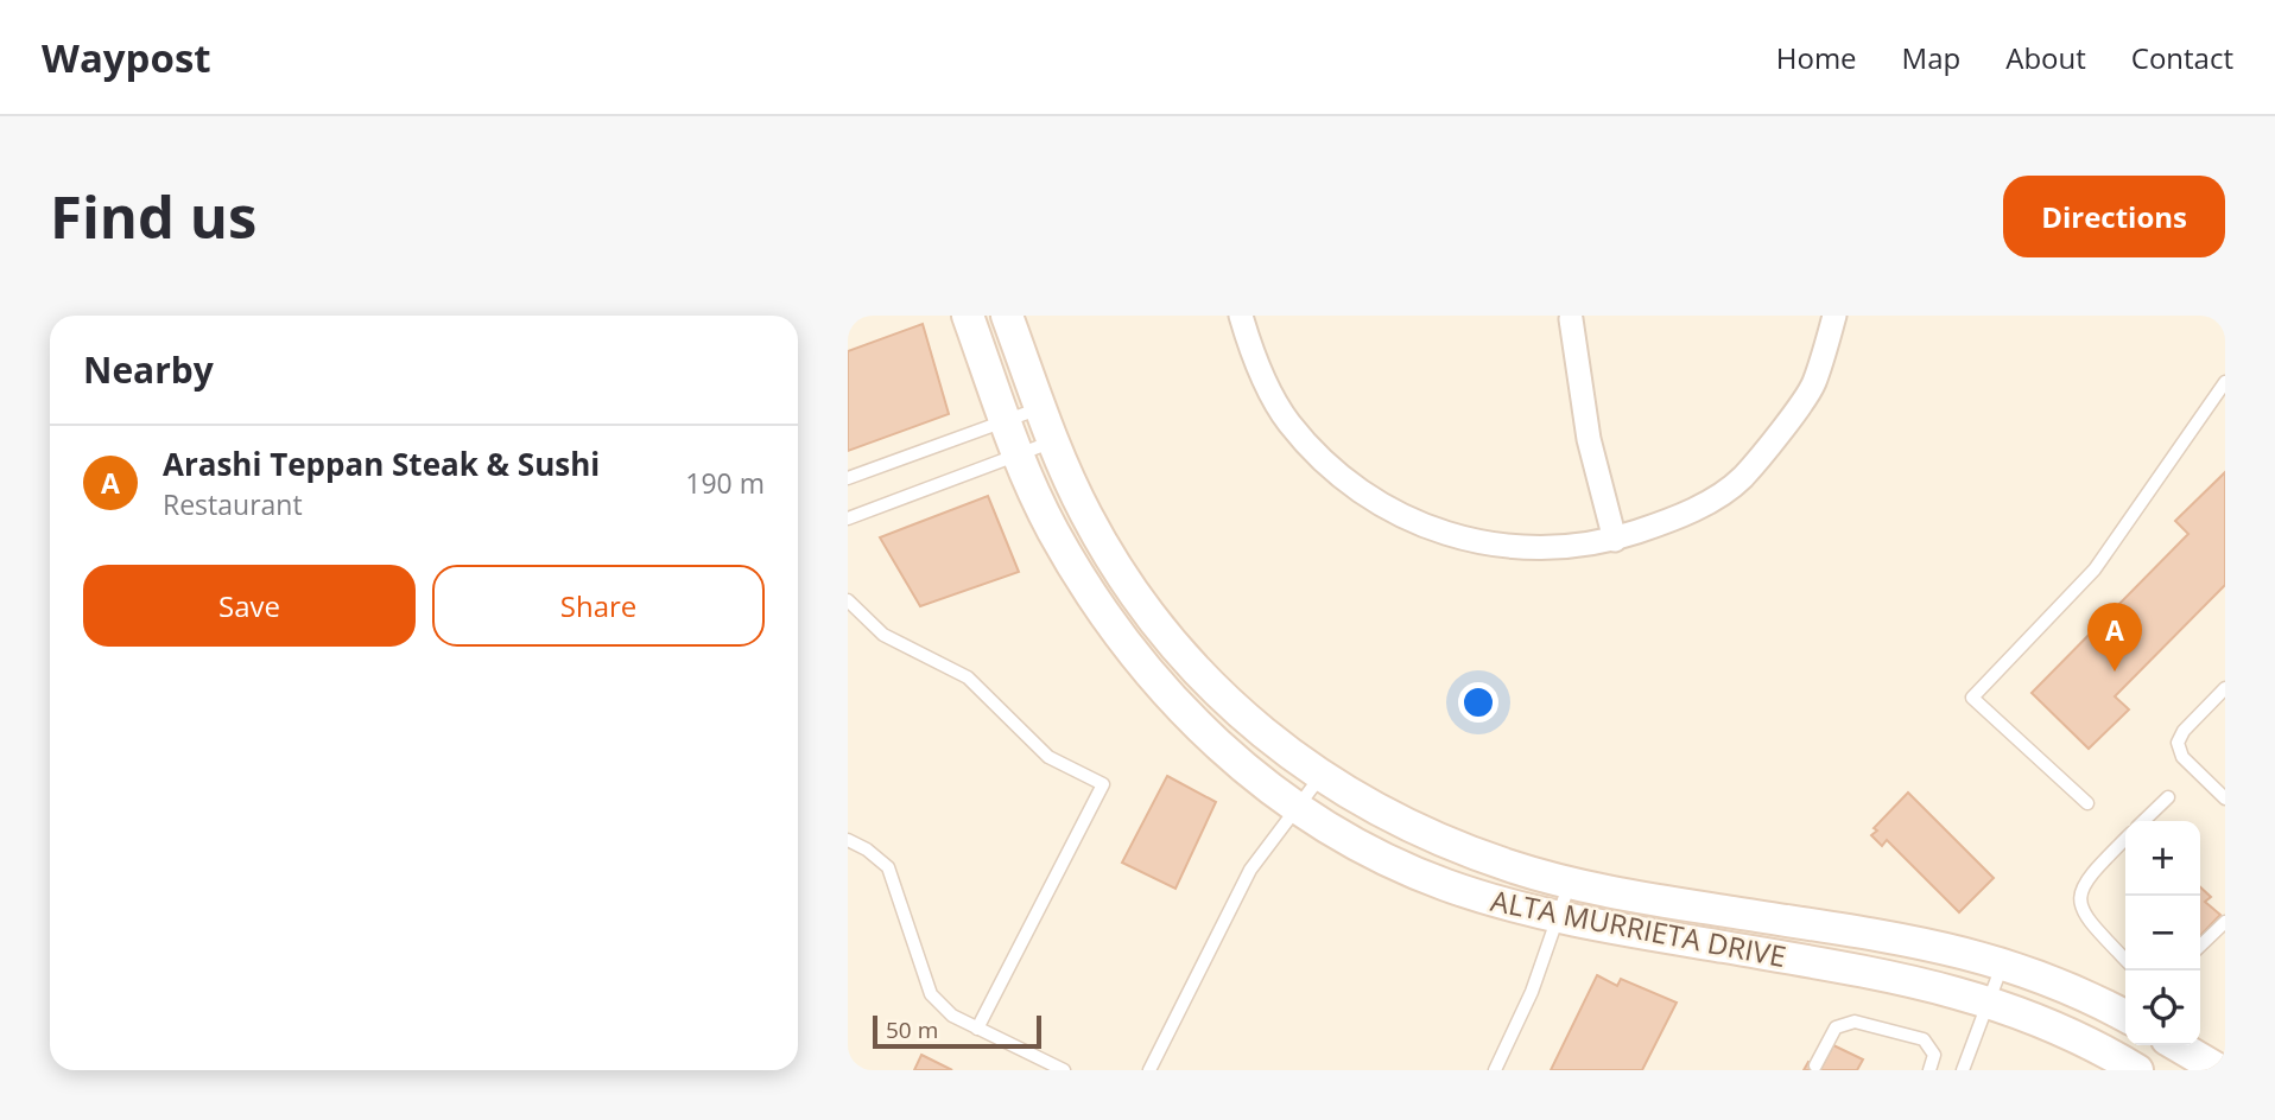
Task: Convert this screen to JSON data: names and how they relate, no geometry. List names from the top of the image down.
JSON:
{
  "streets": {
    "street": ["ALTA MURRIETA DRIVE"]
  },
  "scale_bar": "50 m",
  "page": {
    "header": "Waypost",
    "nav": [
      "Home",
      "Map",
      "About",
      "Contact"
    ],
    "buttons": [
      "Directions",
      ["Save", "Share"]
    ],
    "title": "Find us",
    "heading": "Nearby",
    "list": [
      {
        "mark": "A",
        "name": "Arashi Teppan Steak & Sushi",
        "note": "Restaurant",
        "value": "190 m"
      }
    ],
    "pins": "A",
    "map_buttons": ["+", "−"],
    "scale": "50 m"
  }
}
